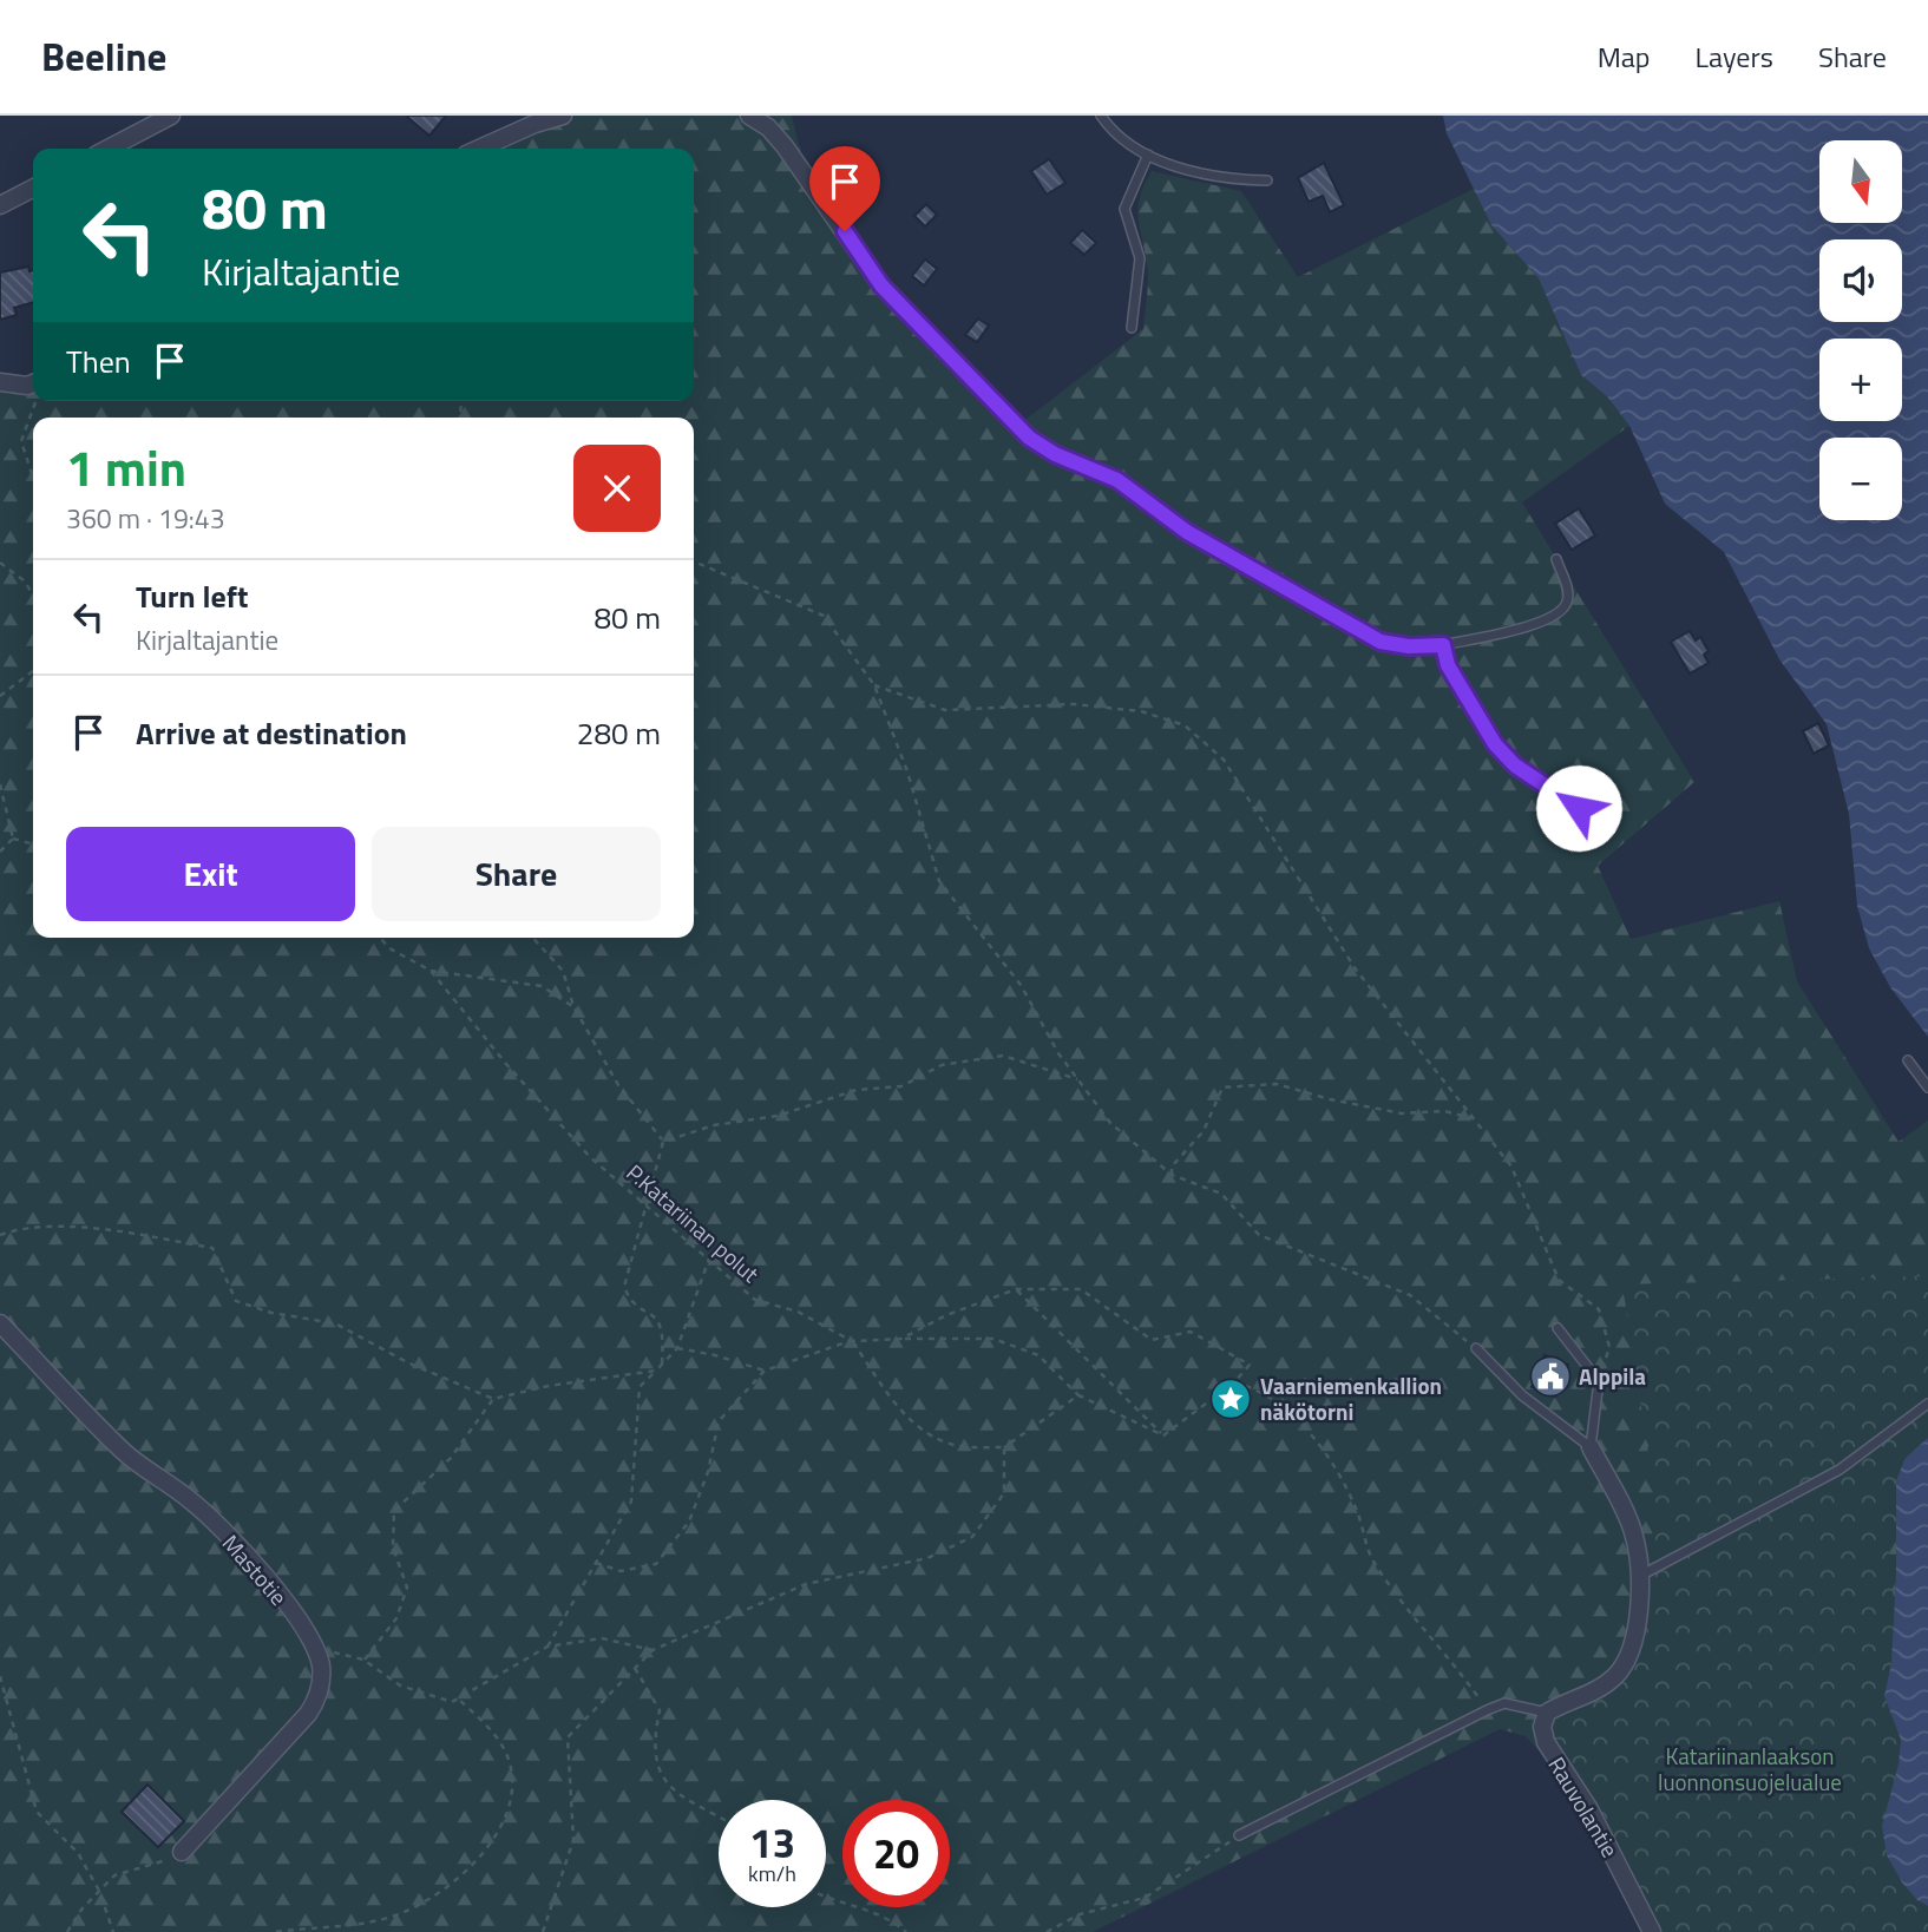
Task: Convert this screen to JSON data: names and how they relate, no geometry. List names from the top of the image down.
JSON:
{
  "streets": {
    "street": ["Mastotie", "Rauvolantie"],
    "path": ["P.Katariinan polut"]
  },
  "parks": ["Katariinanlaakson luonnonsuojelualue"],
  "places": {
    "public building": ["Alppila"],
    "place": ["Vaarniemenkallion näkötorni"]
  },
  "north": "bottom",
  "page": {
    "header": "Beeline",
    "nav": ["Map", "Layers", "Share"],
    "map_buttons": ["+", "−"],
    "turn": ["80 m", "Kirjaltajantie"],
    "then": "Then",
    "heading": ["1 min", "360 m · 19:43"],
    "list": [
      {
        "name": "Turn left",
        "note": "Kirjaltajantie",
        "value": "80 m"
      },
      {
        "name": "Arrive at destination",
        "value": "280 m"
      }
    ],
    "buttons": ["Exit", "Share"],
    "speed": "13 km/h",
    "limit": "20"
  }
}
